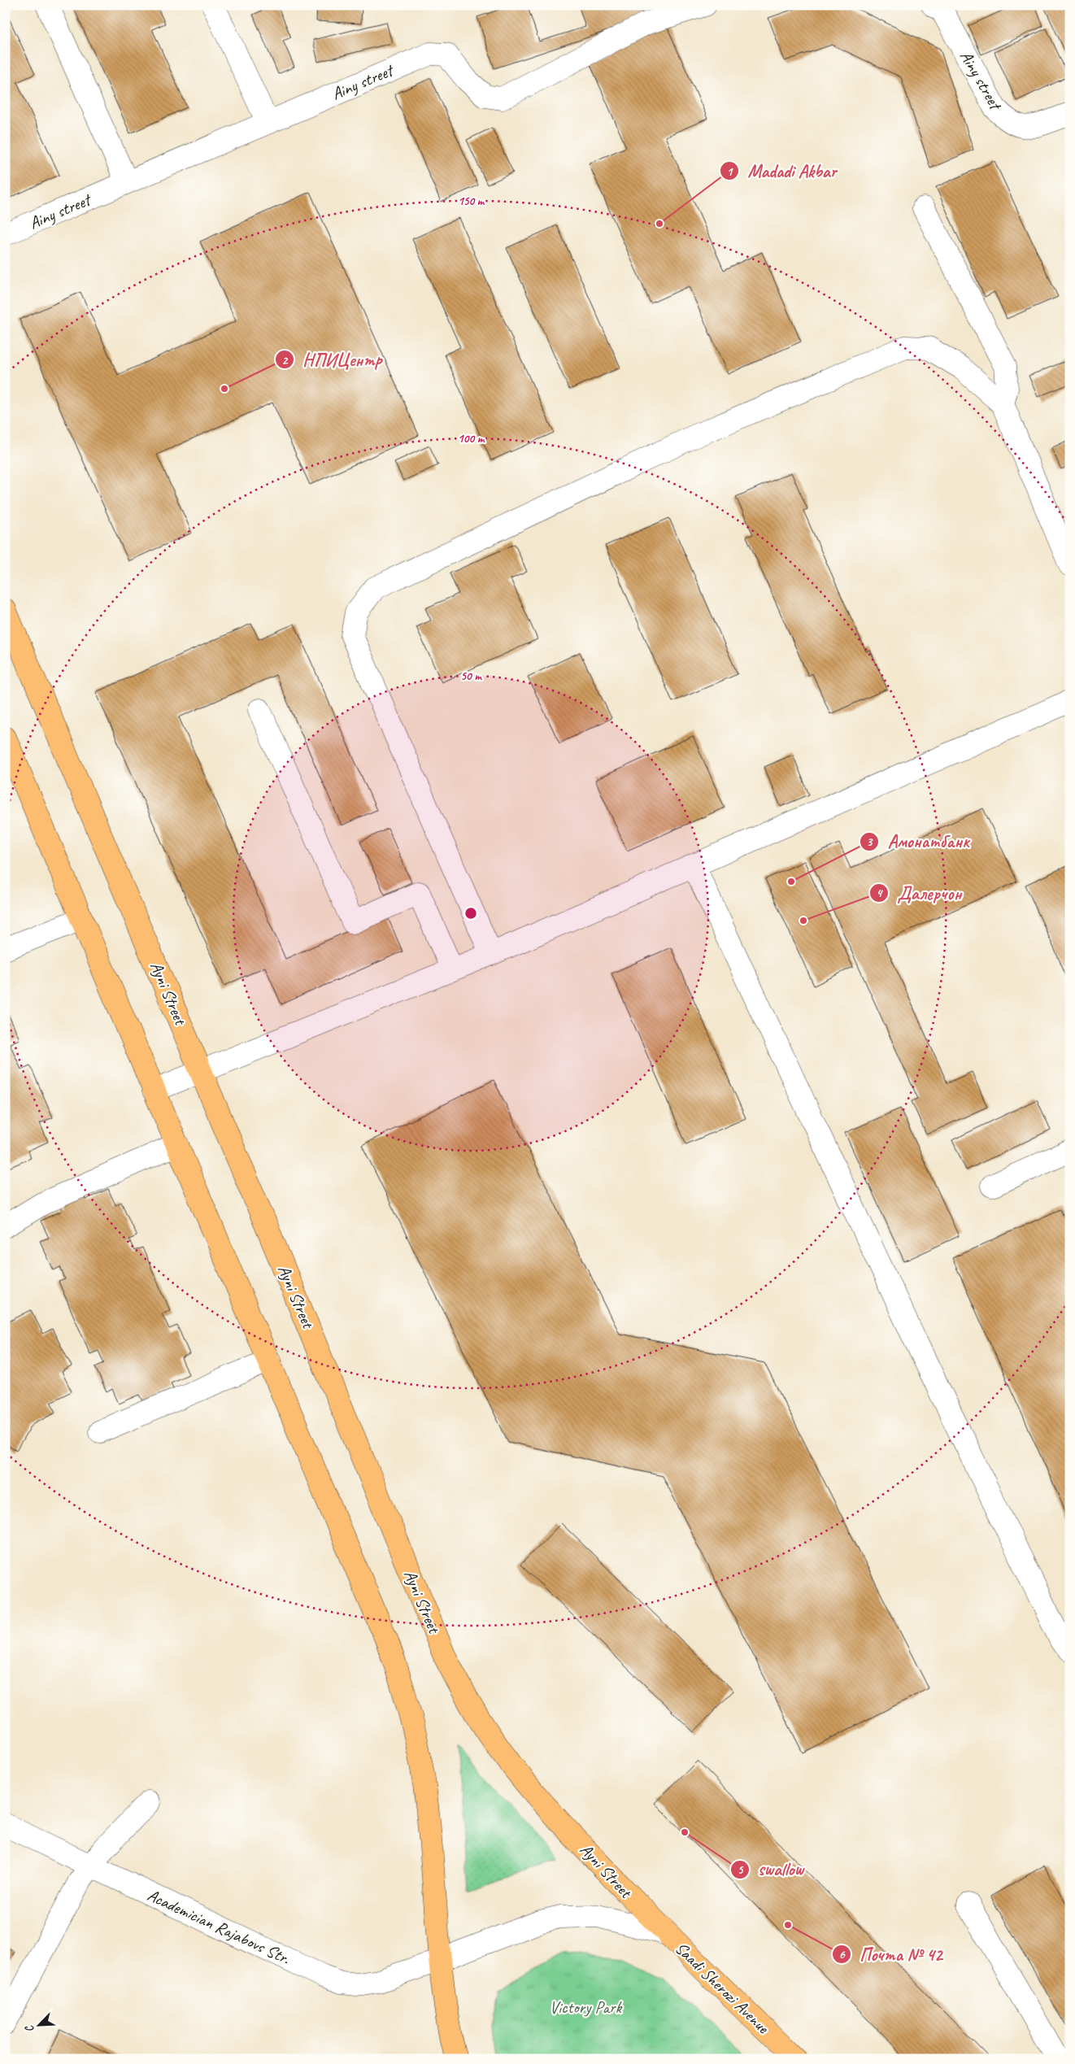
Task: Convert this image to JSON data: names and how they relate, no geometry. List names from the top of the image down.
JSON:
{
  "streets": {
    "highway": ["Ayni Street", "Saadi Sherozi Avenue"],
    "street": ["Ainy street", "Academician Rajabovs Str."]
  },
  "crossings": [
    ["Ayni Street", "Academician Rajabovs Str."],
    ["Ayni Street", "Saadi Sherozi Avenue"],
    ["Academician Rajabovs Str.", "Saadi Sherozi Avenue"]
  ],
  "parks": ["Victory Park"],
  "places": [
    "Madadi Akbar",
    "НПИЦентр",
    "Амонатбанк",
    "Далерчон",
    "swallow",
    "Почта № 42"
  ],
  "north": "bottom left",
  "rings": ["150 m", "100 m", "50 m"]
}
